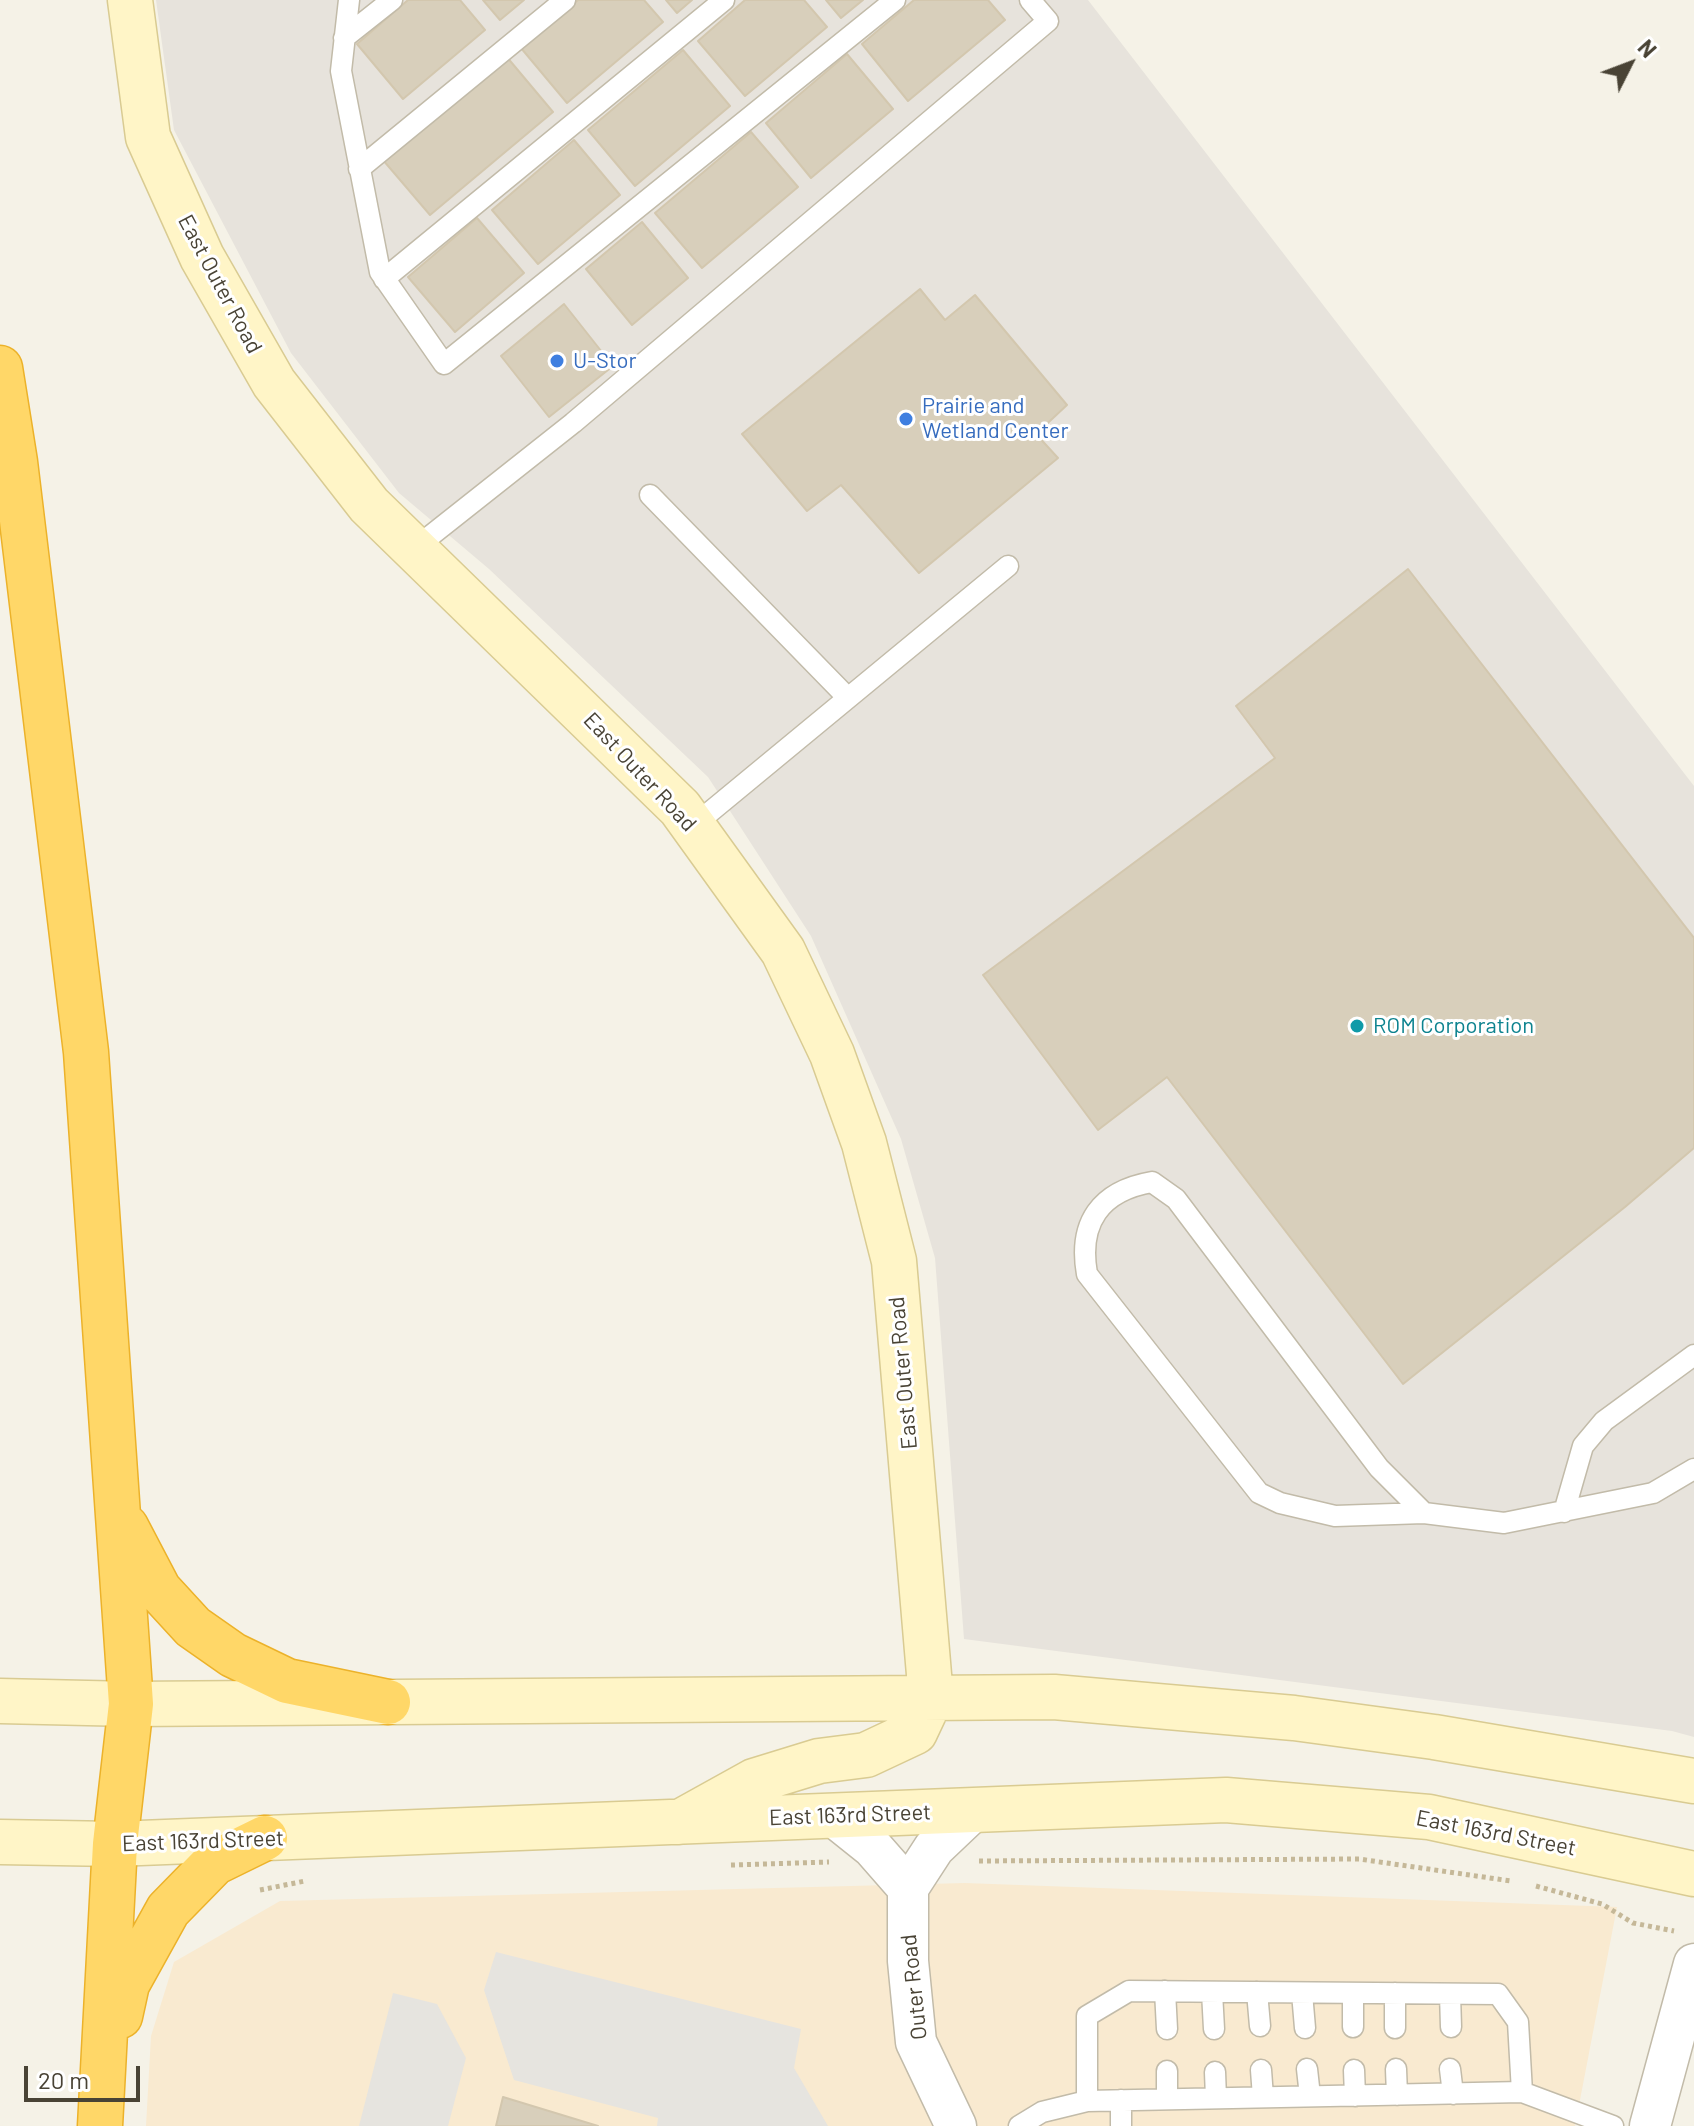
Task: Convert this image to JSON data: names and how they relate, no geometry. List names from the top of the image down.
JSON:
{
  "streets": {
    "street": ["East Outer Road", "East 163rd Street", "Outer Road"]
  },
  "places": ["U-Stor", "Prairie and Wetland Center", "ROM Corporation"],
  "scale_bar": "20 m",
  "north": "top right"
}
